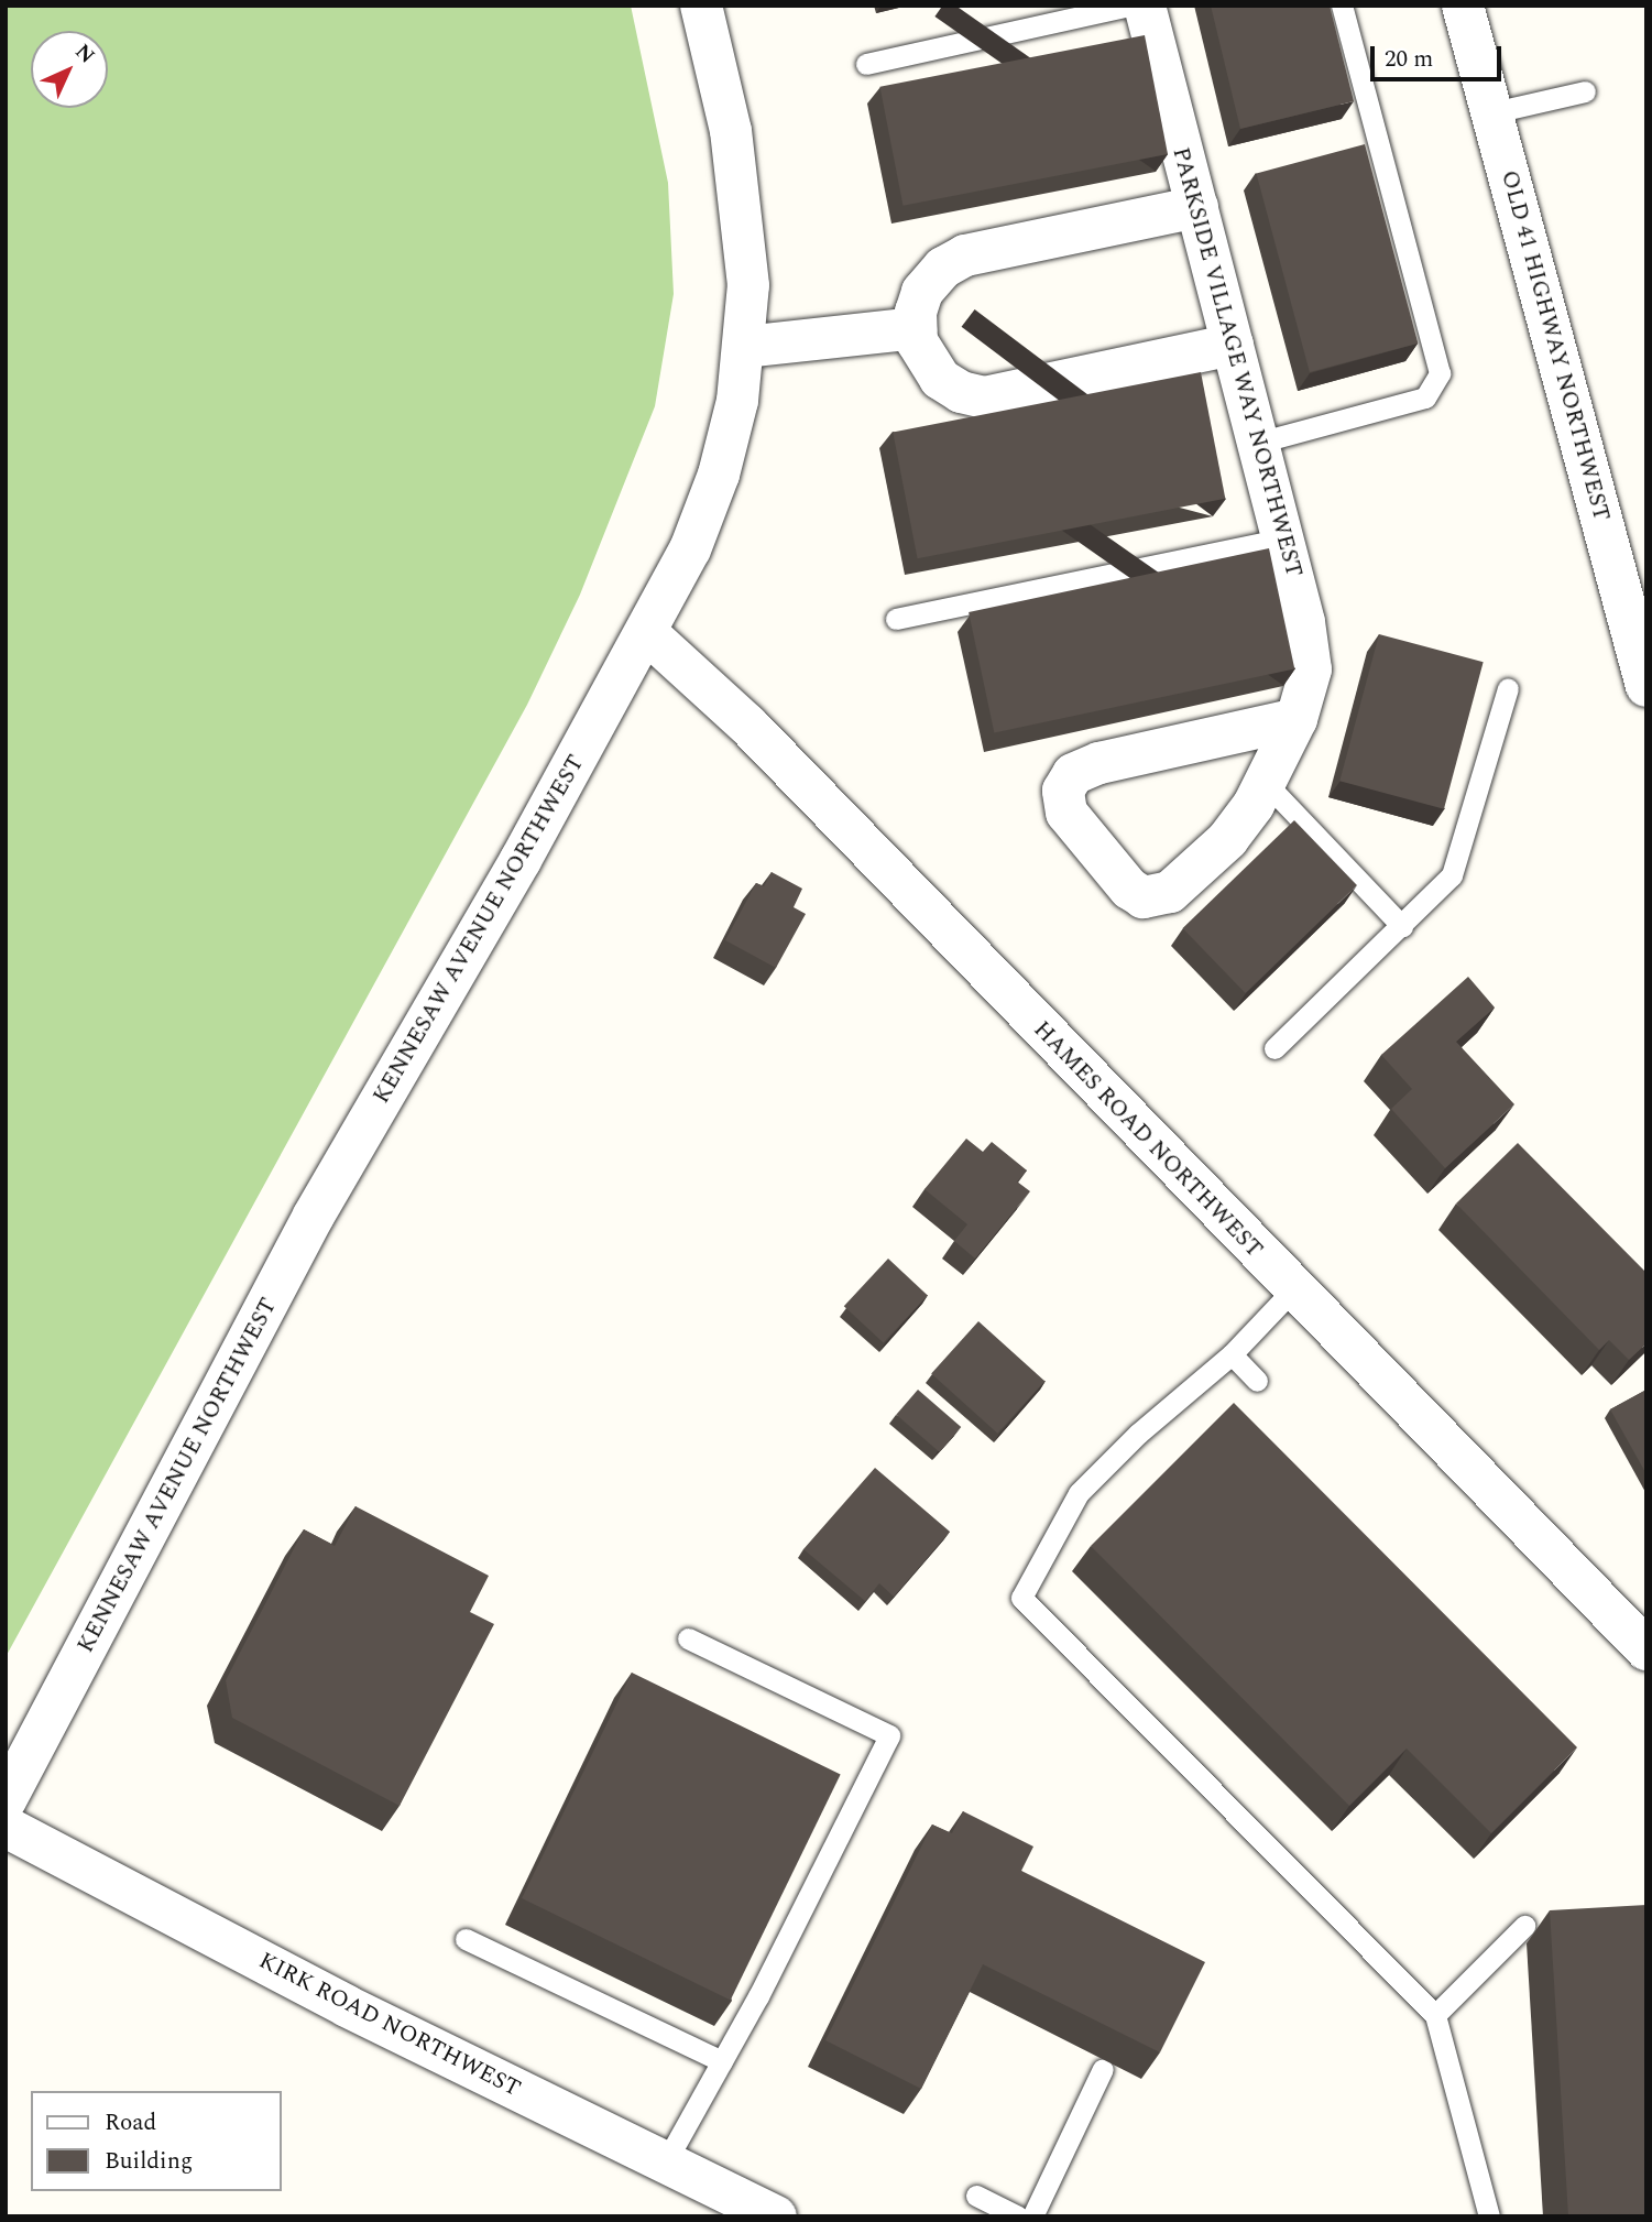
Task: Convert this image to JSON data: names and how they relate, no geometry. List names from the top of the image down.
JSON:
{
  "streets": {
    "street": [
      "OLD 41 HIGHWAY NORTHWEST",
      "PARKSIDE VILLAGE WAY NORTHWEST",
      "KENNESAW AVENUE NORTHWEST",
      "HAMES ROAD NORTHWEST",
      "KIRK ROAD NORTHWEST"
    ]
  },
  "crossings": [
    ["KENNESAW AVENUE NORTHWEST", "HAMES ROAD NORTHWEST"]
  ],
  "legend": ["Road", "Building"],
  "scale_bar": "20 m",
  "north": "top right"
}
